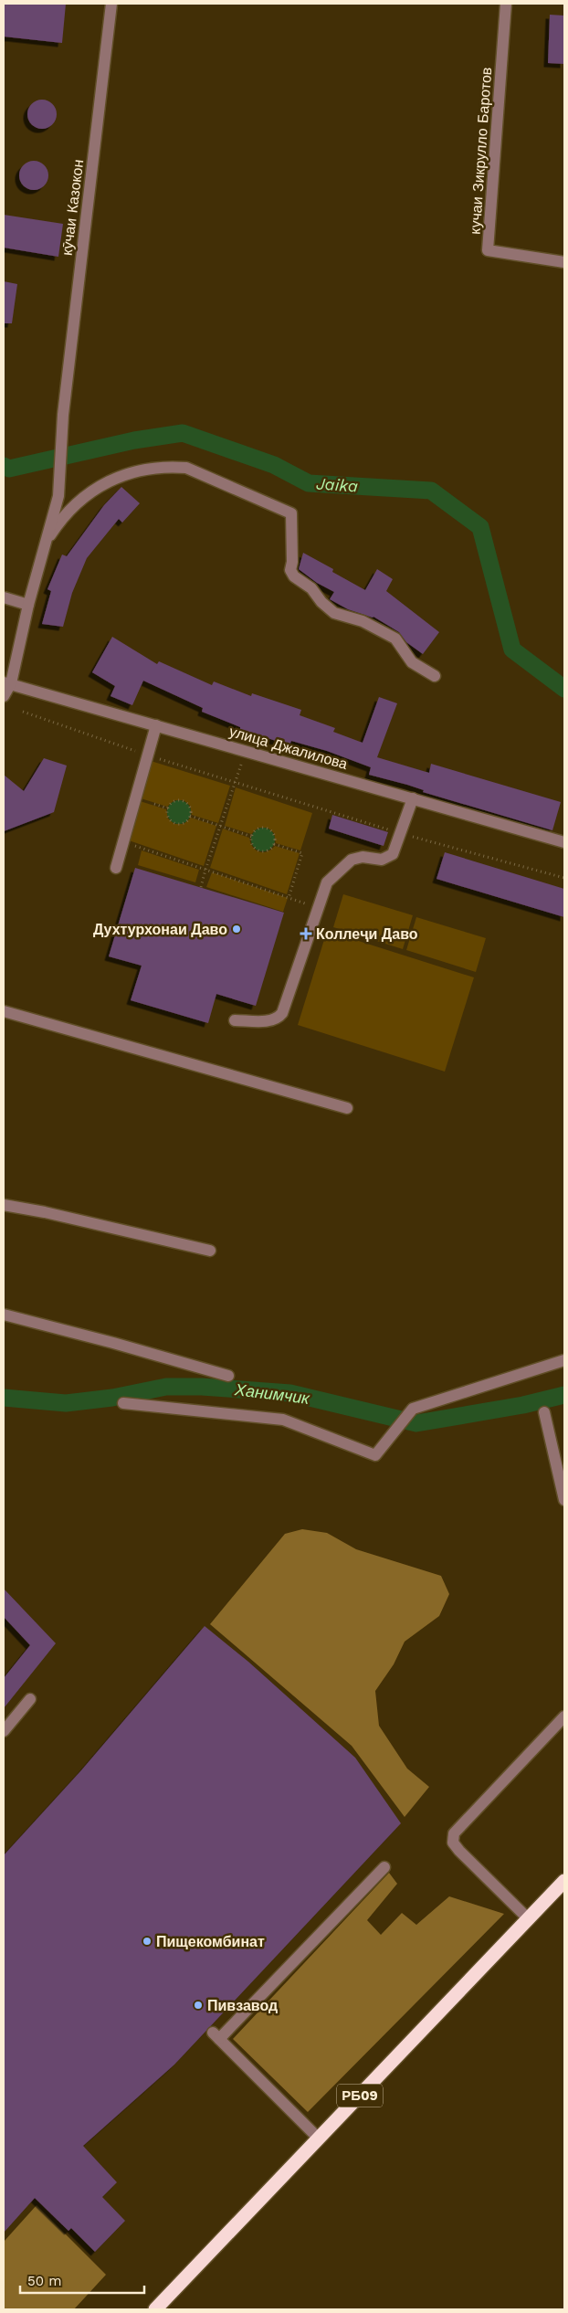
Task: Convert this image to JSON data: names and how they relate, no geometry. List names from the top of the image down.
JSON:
{
  "streets": {
    "highway": ["РБ09"],
    "street": ["кучаи Зикрулло Баротов", "кӯчаи Казокон", "улица Джалилова"]
  },
  "water": ["Jaika", "Ханимчик"],
  "places": {
    "other": ["Духтурхонаи Даво", "Пищекомбинат", "Пивзавод"],
    "health": ["Коллеҷи Даво"]
  },
  "scale_bar": "50 m"
}
